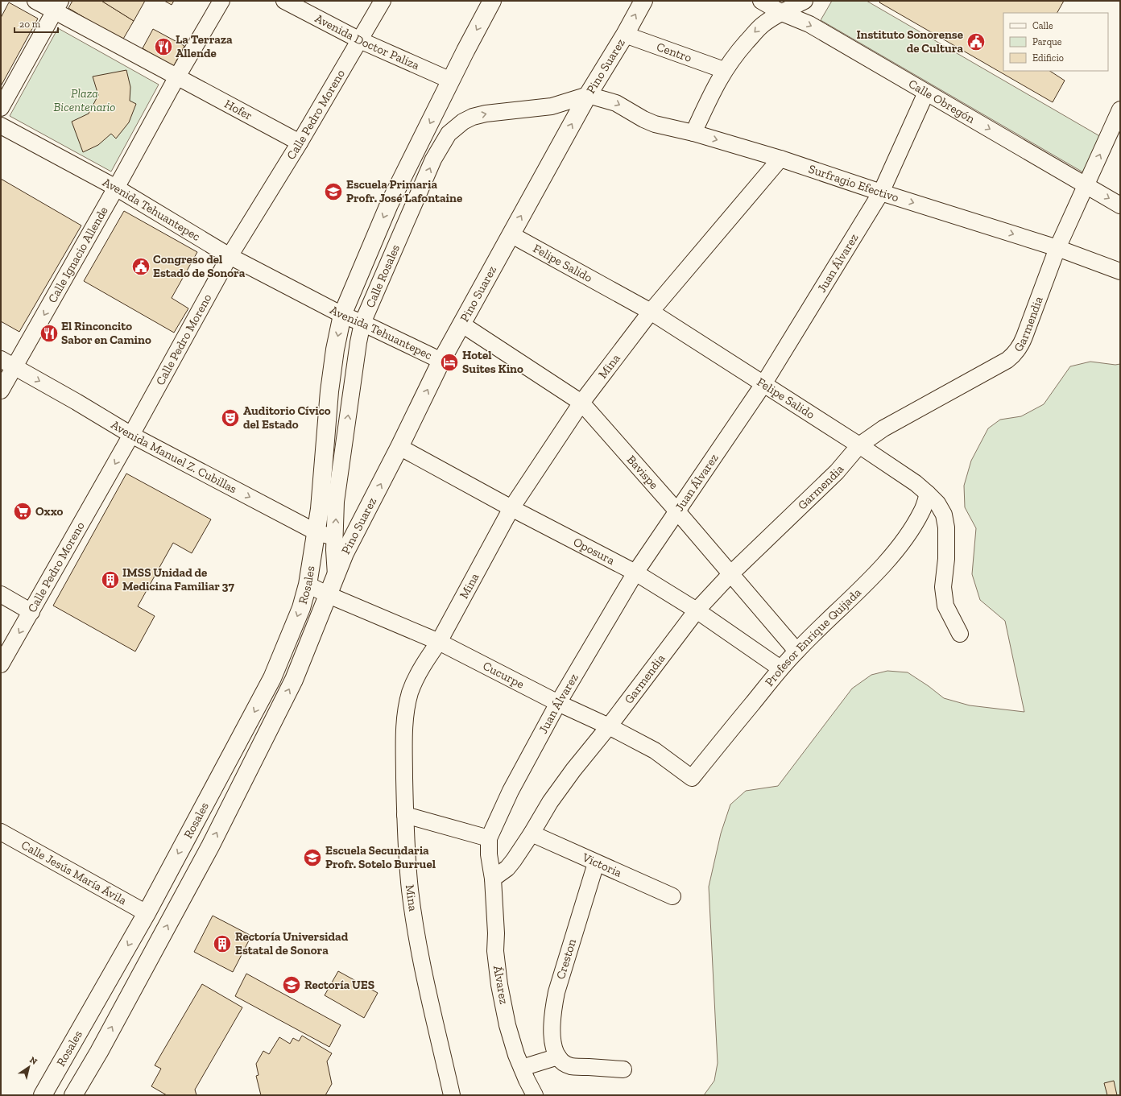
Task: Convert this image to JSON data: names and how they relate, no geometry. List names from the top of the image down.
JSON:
{
  "streets": {
    "main road": ["Pino Suarez", "Calle Rosales", "Rosales"],
    "street": [
      "Avenida Doctor Paliza",
      "Centro",
      "Calle Obregón",
      "Hofer",
      "Calle Pedro Moreno",
      "Surfragio Efectivo",
      "Avenida Tehuantepec",
      "Calle Ignacio Allende",
      "Juan Álvarez",
      "Felipe Salido",
      "Garmendia",
      "Mina",
      "Avenida Manuel Z. Cubillas",
      "Bavispe",
      "Oposura",
      "Profesor Enrique Quijada",
      "Cucurpe",
      "Victoria",
      "Calle Jesús María Ávila",
      "Creston",
      "Álvarez"
    ]
  },
  "crossings": [
    ["Avenida Doctor Paliza", "Calle Pedro Moreno"],
    ["Avenida Doctor Paliza", "Calle Rosales"],
    ["Centro", "Pino Suarez"],
    ["Pino Suarez", "Surfragio Efectivo"],
    ["Pino Suarez", "Avenida Tehuantepec"],
    ["Pino Suarez", "Felipe Salido"],
    ["Pino Suarez", "Calle Rosales"],
    ["Pino Suarez", "Avenida Manuel Z. Cubillas"],
    ["Pino Suarez", "Bavispe"],
    ["Pino Suarez", "Oposura"],
    ["Pino Suarez", "Rosales"],
    ["Pino Suarez", "Cucurpe"],
    ["Calle Obregón", "Juan Álvarez"],
    ["Calle Obregón", "Garmendia"],
    ["Hofer", "Calle Pedro Moreno"],
    ["Hofer", "Calle Ignacio Allende"],
    ["Calle Pedro Moreno", "Avenida Tehuantepec"],
    ["Calle Pedro Moreno", "Avenida Manuel Z. Cubillas"],
    ["Surfragio Efectivo", "Juan Álvarez"],
    ["Surfragio Efectivo", "Calle Rosales"],
    ["Surfragio Efectivo", "Garmendia"],
    ["Surfragio Efectivo", "Mina"],
    ["Avenida Tehuantepec", "Calle Ignacio Allende"],
    ["Avenida Tehuantepec", "Calle Rosales"],
    ["Calle Ignacio Allende", "Avenida Manuel Z. Cubillas"],
    ["Juan Álvarez", "Felipe Salido"],
    ["Juan Álvarez", "Garmendia"],
    ["Juan Álvarez", "Bavispe"],
    ["Juan Álvarez", "Oposura"],
    ["Juan Álvarez", "Cucurpe"],
    ["Juan Álvarez", "Álvarez"],
    ["Felipe Salido", "Garmendia"],
    ["Felipe Salido", "Mina"],
    ["Felipe Salido", "Profesor Enrique Quijada"],
    ["Calle Rosales", "Avenida Manuel Z. Cubillas"],
    ["Calle Rosales", "Rosales"],
    ["Garmendia", "Bavispe"],
    ["Garmendia", "Oposura"],
    ["Garmendia", "Cucurpe"],
    ["Garmendia", "Victoria"],
    ["Garmendia", "Álvarez"],
    ["Mina", "Bavispe"],
    ["Mina", "Oposura"],
    ["Mina", "Cucurpe"],
    ["Avenida Manuel Z. Cubillas", "Rosales"],
    ["Bavispe", "Profesor Enrique Quijada"],
    ["Oposura", "Profesor Enrique Quijada"],
    ["Rosales", "Cucurpe"],
    ["Rosales", "Calle Jesús María Ávila"],
    ["Profesor Enrique Quijada", "Cucurpe"],
    ["Victoria", "Creston"]
  ],
  "one_way": [
    "Pino Suarez",
    "Calle Obregón",
    "Surfragio Efectivo",
    "Calle Ignacio Allende",
    "Avenida Manuel Z. Cubillas"
  ],
  "parks": ["Plaza Bicentenario"],
  "places": {
    "public building": ["Instituto Sonorense de Cultura", "Congreso del Estado de Sonora"],
    "restaurant": ["La Terraza Allende", "El Rinconcito Sabor en Camino"],
    "school or university": ["Escuela Primaria Profr. José Lafontaine", "Escuela Secundaria Profr. Sotelo Burruel", "Rectoría UES"],
    "hotel": ["Hotel Suites Kino"],
    "theatre": ["Auditorio Cívico del Estado"],
    "supermarket": ["Oxxo"],
    "building": ["IMSS Unidad de Medicina Familiar 37", "Rectoría Universidad Estatal de Sonora"]
  },
  "legend": ["Calle", "Parque", "Edificio"],
  "scale_bar": "20 m",
  "north": "top right"
}
